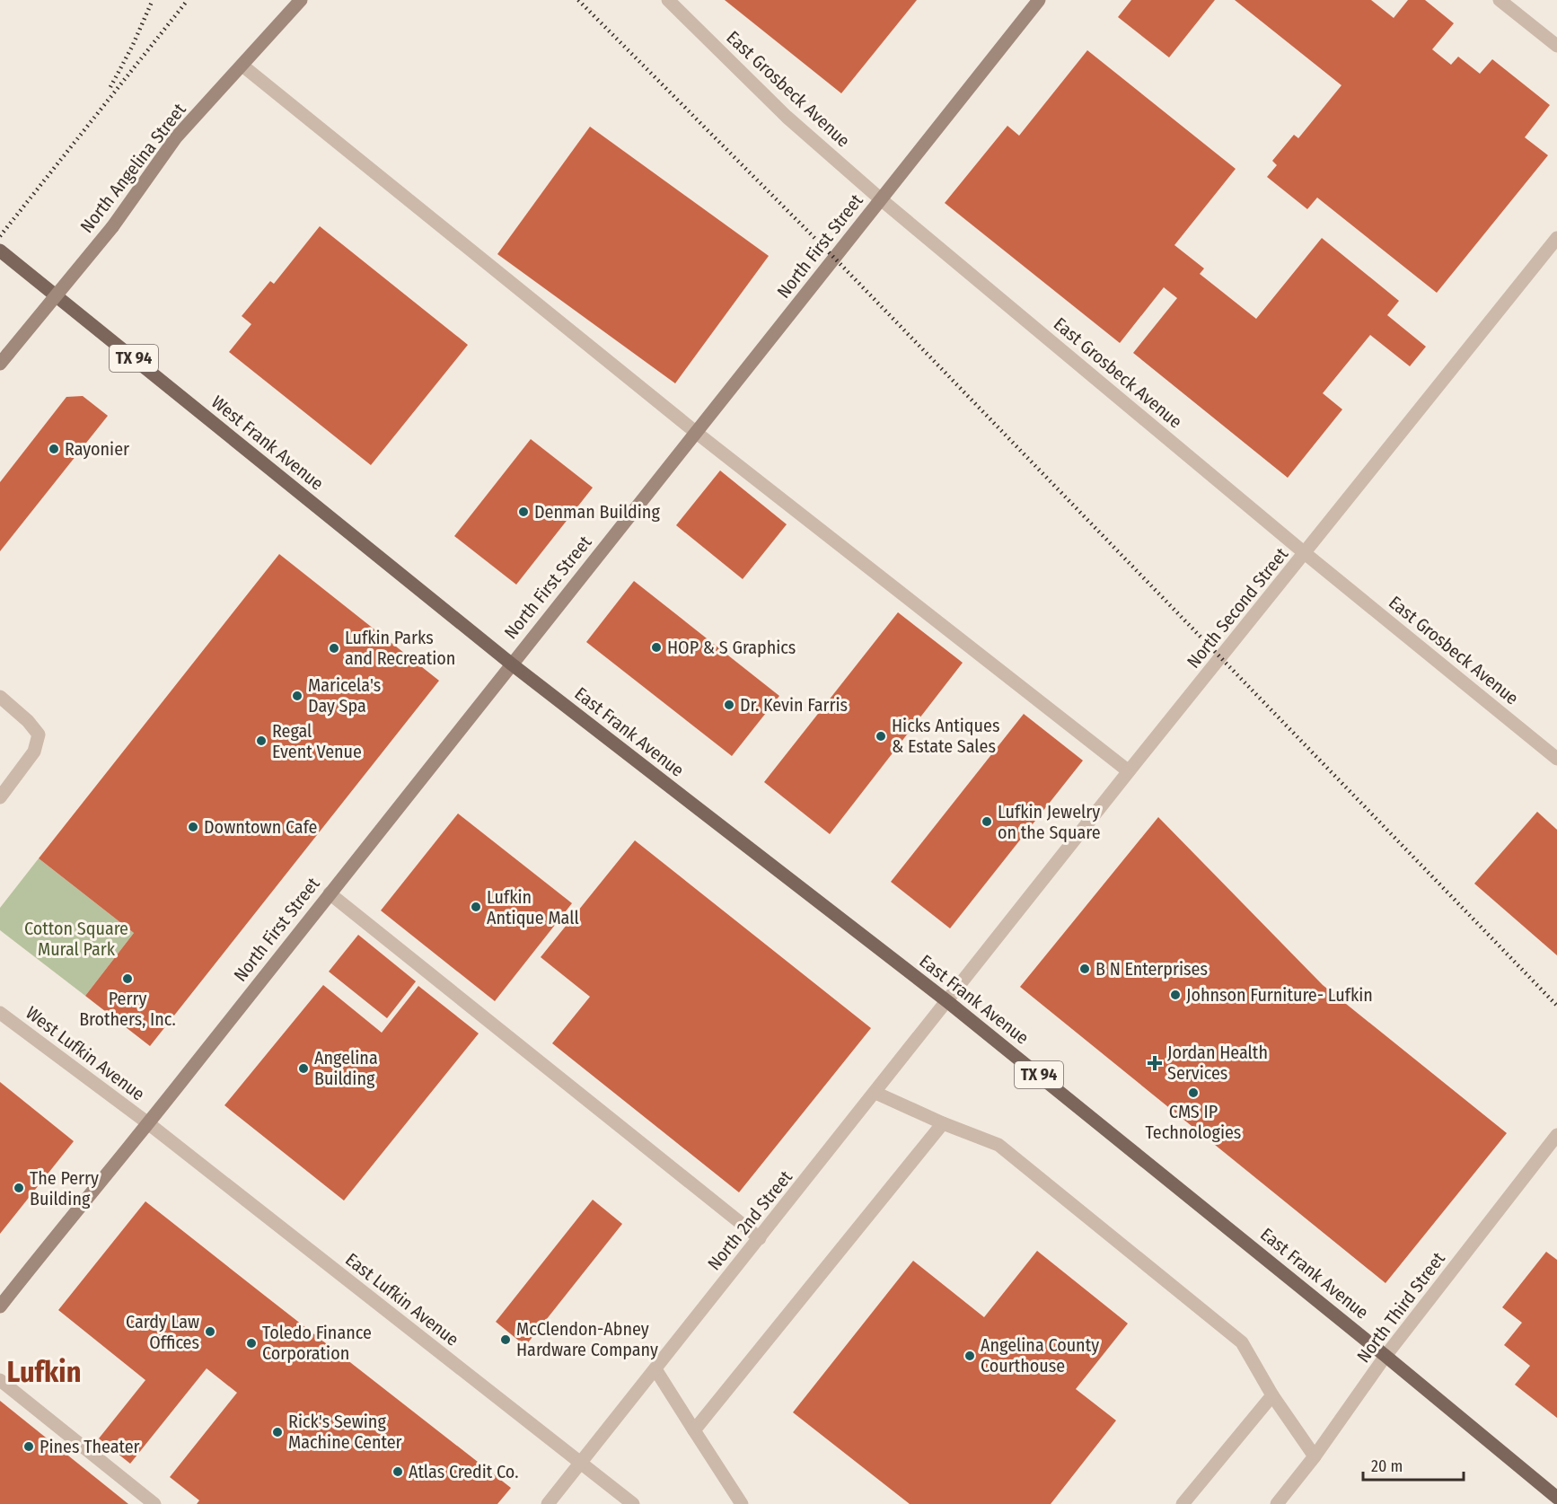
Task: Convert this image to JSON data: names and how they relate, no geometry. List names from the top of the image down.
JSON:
{
  "streets": {
    "main road": [
      "North Angelina Street",
      "North First Street",
      "TX 94",
      "West Frank Avenue",
      "East Frank Avenue"
    ],
    "street": [
      "East Grosbeck Avenue",
      "North Second Street",
      "West Lufkin Avenue",
      "North 2nd Street",
      "East Lufkin Avenue",
      "North Third Street"
    ]
  },
  "crossings": [
    ["East Grosbeck Avenue", "North First Street"],
    ["East Grosbeck Avenue", "North Second Street"],
    ["North First Street", "West Frank Avenue"],
    ["North First Street", "East Frank Avenue"],
    ["North First Street", "West Lufkin Avenue"],
    ["North First Street", "East Lufkin Avenue"],
    ["West Frank Avenue", "East Frank Avenue"],
    ["North Second Street", "East Frank Avenue"],
    ["North Second Street", "North 2nd Street"],
    ["East Frank Avenue", "North 2nd Street"],
    ["East Frank Avenue", "North Third Street"],
    ["West Lufkin Avenue", "East Lufkin Avenue"],
    ["North 2nd Street", "East Lufkin Avenue"]
  ],
  "districts": ["Lufkin"],
  "parks": ["Cotton Square Mural Park"],
  "places": {
    "other": [
      "Rayonier",
      "Denman Building",
      "HOP & S Graphics",
      "Lufkin Parks and Recreation",
      "Maricela's Day Spa",
      "Dr. Kevin Farris",
      "Hicks Antiques & Estate Sales",
      "Regal Event Venue",
      "Lufkin Jewelry on the Square",
      "Downtown Cafe",
      "Lufkin Antique Mall",
      "B N Enterprises",
      "Perry Brothers, Inc.",
      "Johnson Furniture- Lufkin",
      "Angelina Building",
      "CMS IP Technologies",
      "The Perry Building",
      "Cardy Law Offices",
      "McClendon-Abney Hardware Company",
      "Toledo Finance Corporation",
      "Angelina County Courthouse",
      "Rick's Sewing Machine Center",
      "Pines Theater",
      "Atlas Credit Co."
    ],
    "health": ["Jordan Health Services"]
  },
  "scale_bar": "20 m"
}
